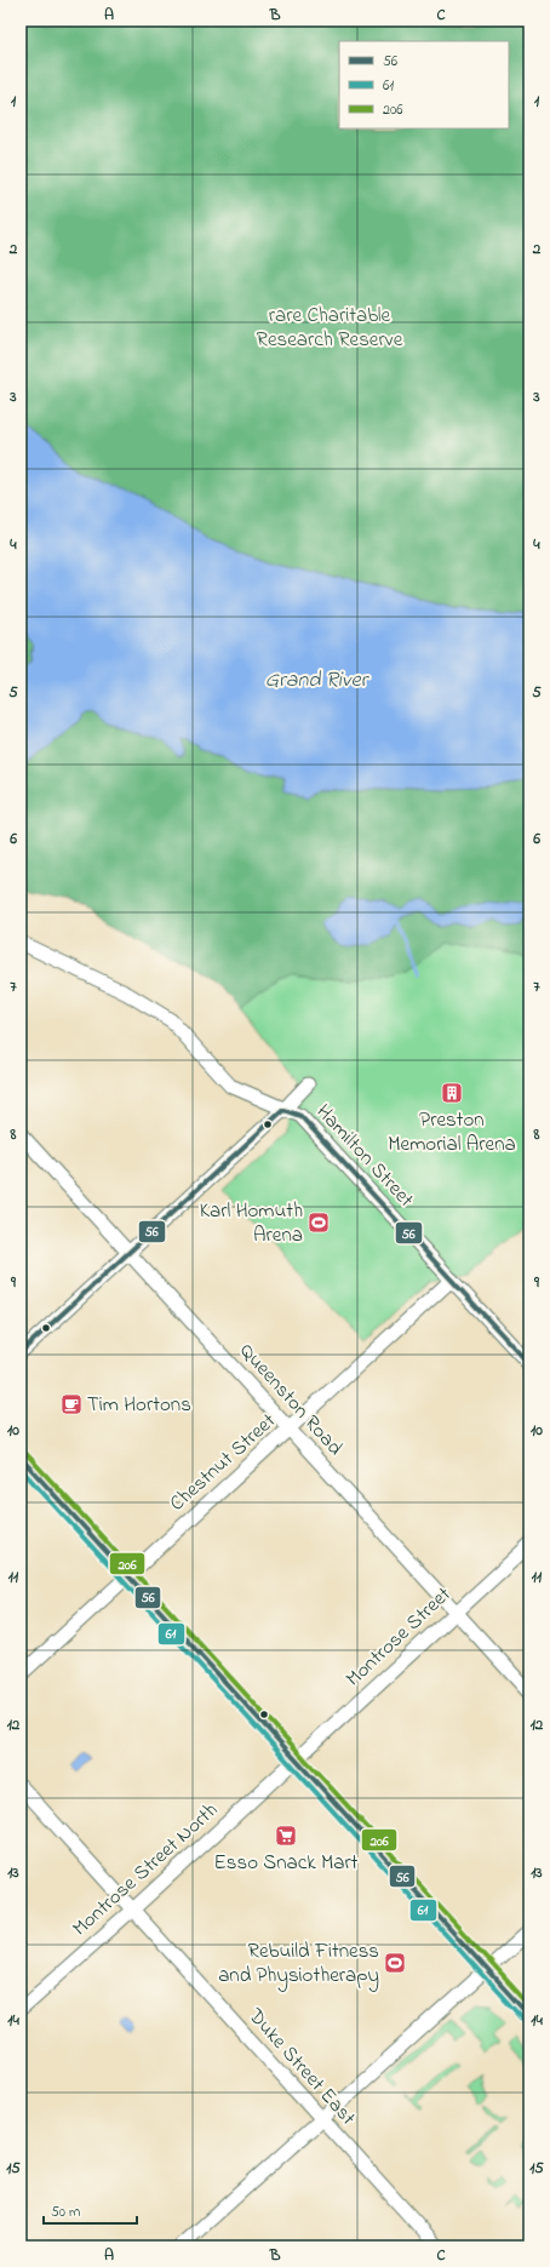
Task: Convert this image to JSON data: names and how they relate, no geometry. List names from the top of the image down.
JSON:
{
  "streets": {
    "street": [
      "Hamilton Street",
      "Queenston Road",
      "Chestnut Street",
      "Montrose Street",
      "Montrose Street North",
      "Duke Street East"
    ]
  },
  "crossings": [
    ["Hamilton Street", "Chestnut Street"],
    ["Queenston Road", "Chestnut Street"],
    ["Queenston Road", "Montrose Street"],
    ["Montrose Street", "Montrose Street North"],
    ["Montrose Street North", "Duke Street East"]
  ],
  "water": ["Grand River"],
  "parks": ["rare Charitable Research Reserve"],
  "places": {
    "building": ["Preston Memorial Arena"],
    "sports": ["Karl Homuth Arena", "Rebuild Fitness and Physiotherapy"],
    "cafe": ["Tim Hortons"],
    "supermarket": ["Esso Snack Mart"]
  },
  "lines": ["transit line 56", "transit line 206", "transit line 61"],
  "legend": ["56", "61", "206"],
  "scale_bar": "50 m",
  "grid": {
    "columns": ["A", "B", "C"],
    "rows": [
      "1",
      "2",
      "3",
      "4",
      "5",
      "6",
      "7",
      "8",
      "9",
      "10",
      "11",
      "12",
      "13",
      "14",
      "15"
    ]
  }
}
